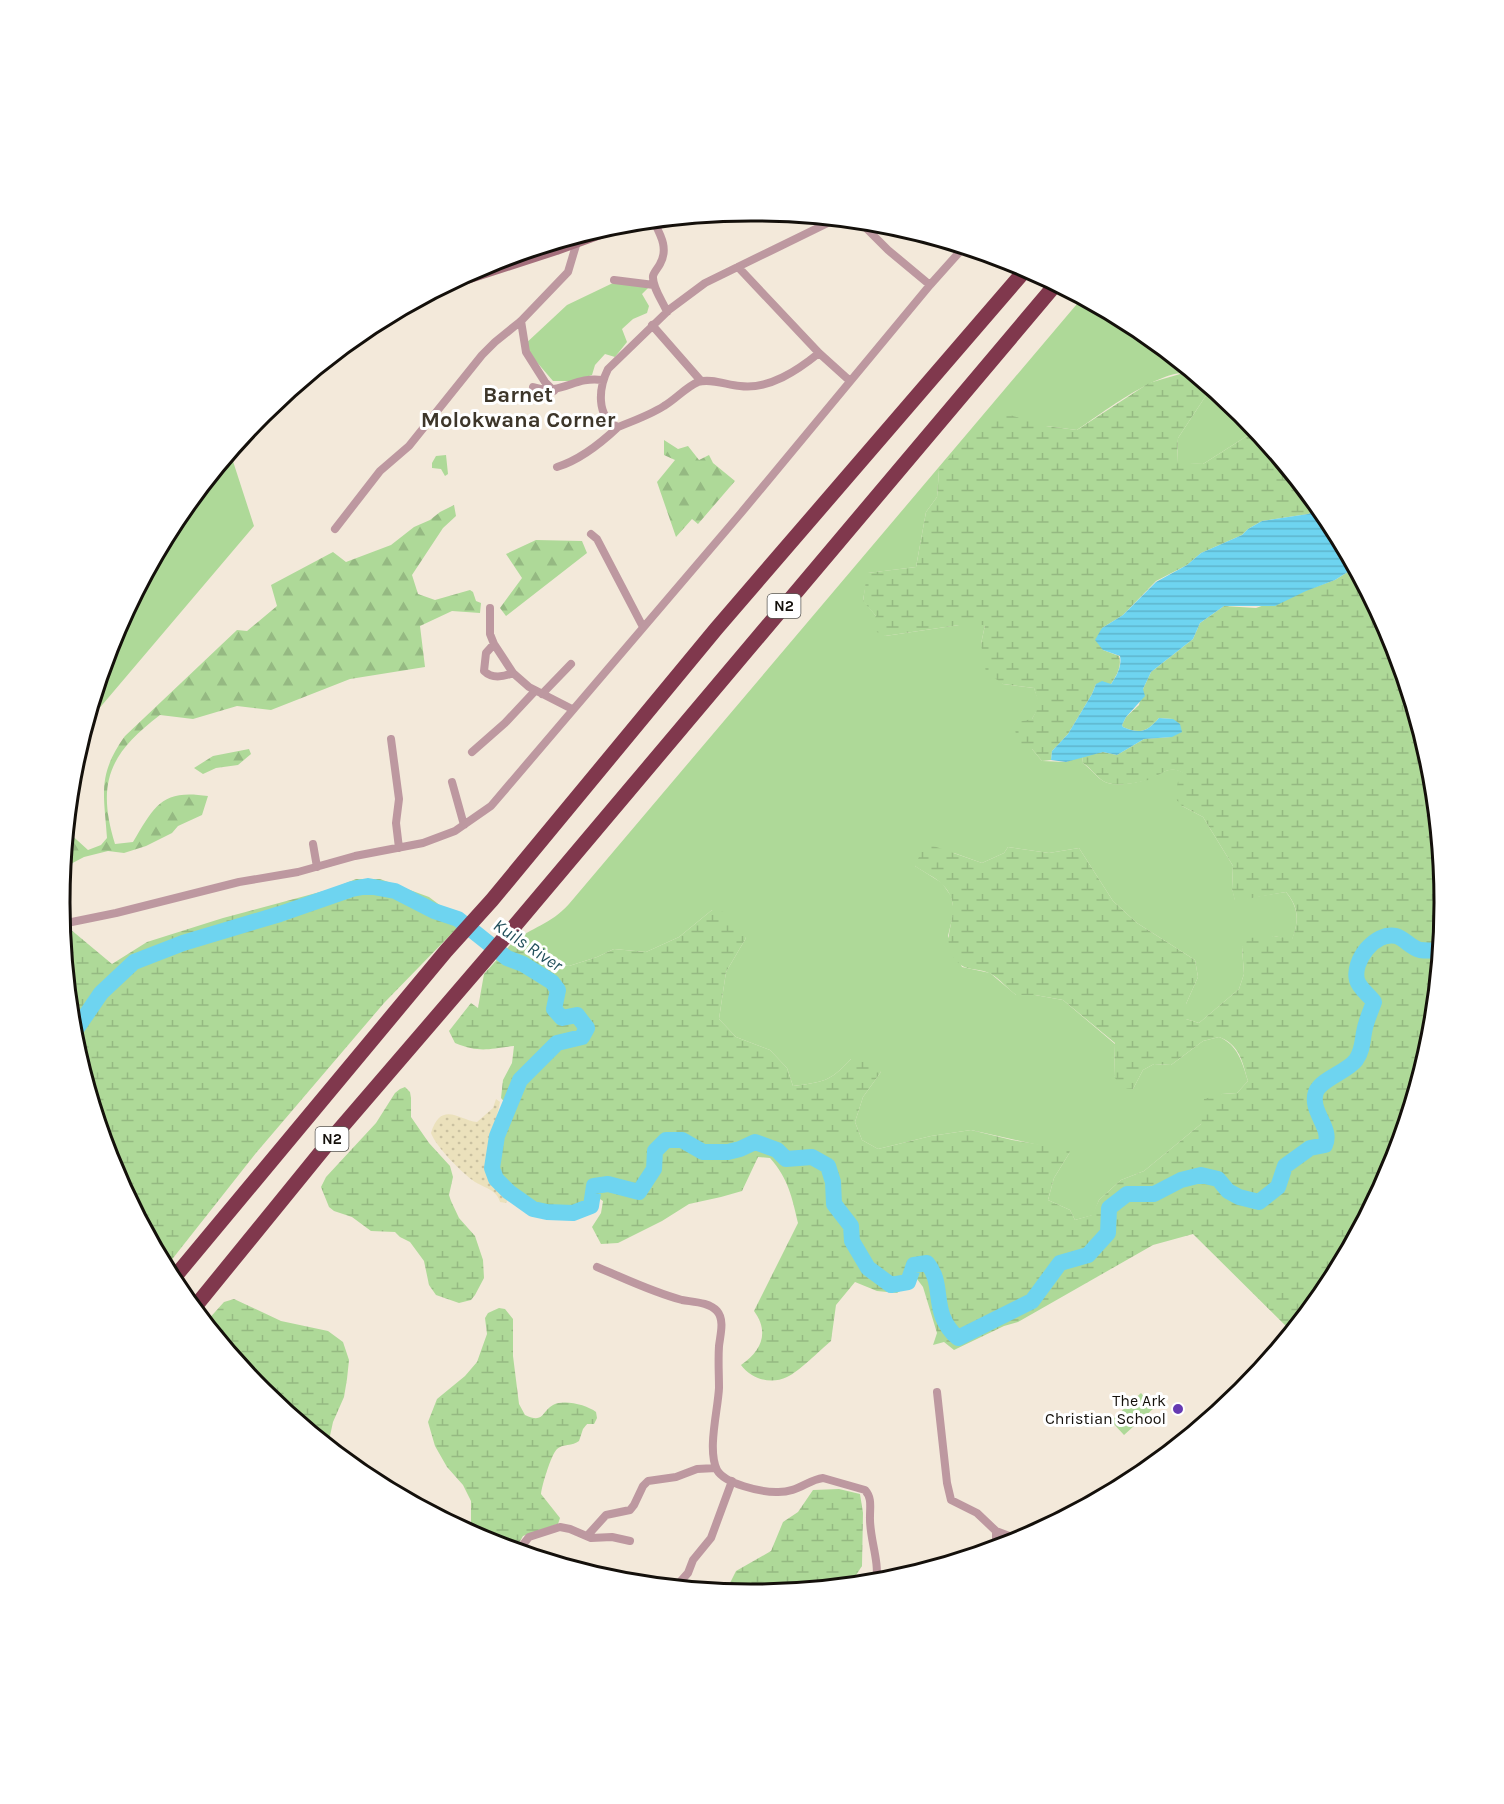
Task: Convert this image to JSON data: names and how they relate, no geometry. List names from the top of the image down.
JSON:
{
  "streets": {
    "highway": ["N2"]
  },
  "districts": ["Barnet Molokwana Corner"],
  "water": ["Kuils River"],
  "places": ["The Ark Christian School"]
}
